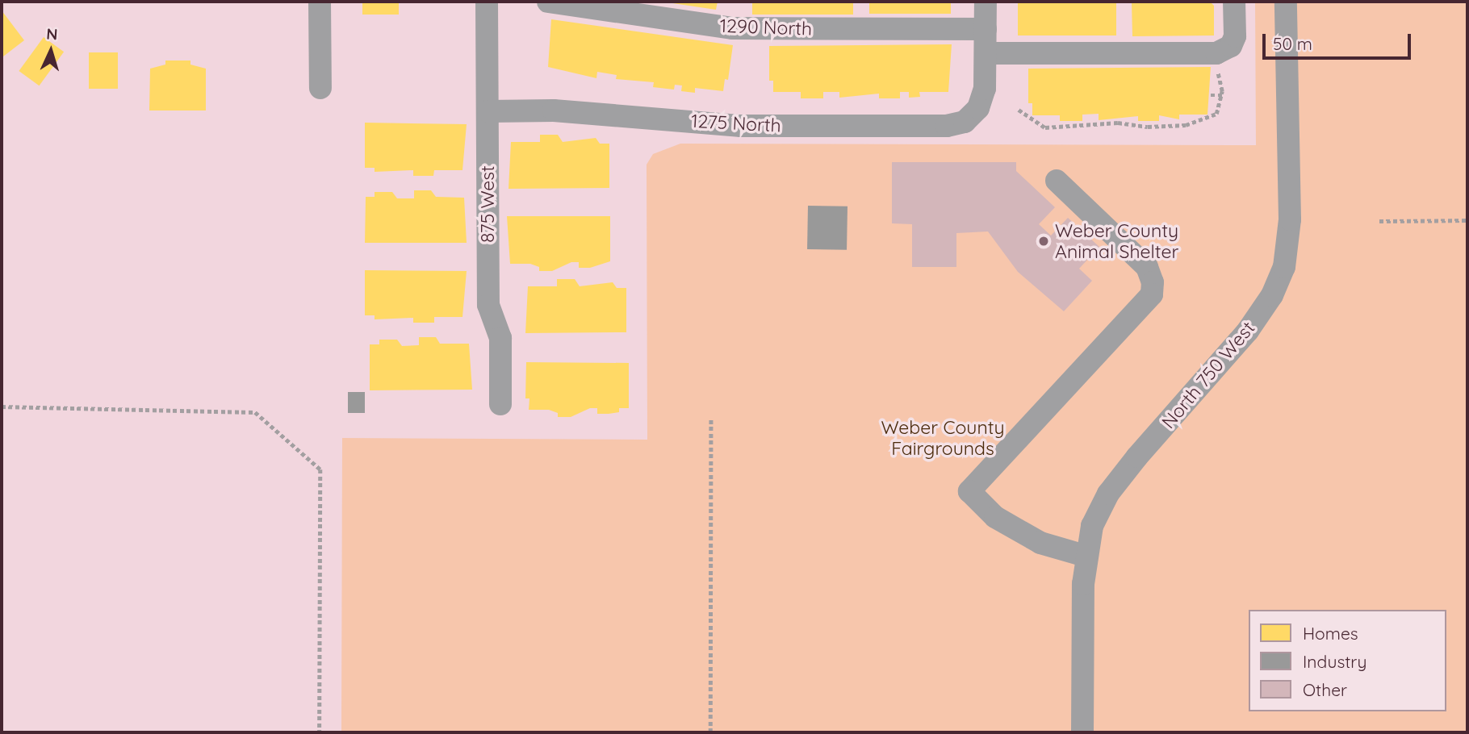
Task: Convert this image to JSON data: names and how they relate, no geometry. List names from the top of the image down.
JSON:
{
  "streets": {
    "street": [
      "1290 North",
      "1275 North",
      "875 West",
      "North 750 West"
    ]
  },
  "crossings": [
    ["1275 North", "875 West"]
  ],
  "parks": ["Weber County Fairgrounds"],
  "places": ["Weber County Animal Shelter"],
  "legend": ["Homes", "Industry", "Other"],
  "scale_bar": "50 m",
  "north": "top"
}
